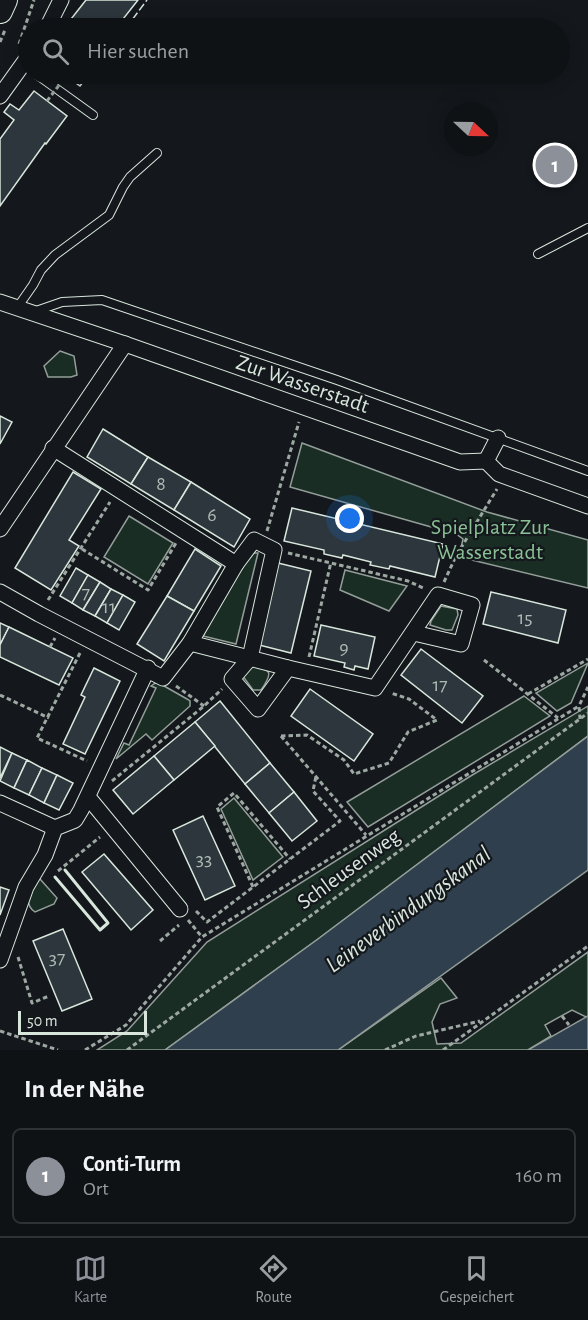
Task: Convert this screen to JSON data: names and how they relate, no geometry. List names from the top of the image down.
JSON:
{
  "streets": {
    "street": ["Zur Wasserstadt"],
    "path": ["Schleusenweg"]
  },
  "water": ["Leineverbindungskanal"],
  "parks": ["Spielplatz Zur Wasserstadt"],
  "house_numbers": [
    "8",
    "6",
    "7",
    "11",
    "15",
    "9",
    "17",
    "33",
    "37"
  ],
  "scale_bar": "50 m",
  "north": "right",
  "page": {
    "search": "Hier suchen",
    "pins": "1",
    "scale": "50 m",
    "heading": "In der Nähe",
    "list": [
      {
        "mark": "1",
        "name": "Conti-Turm",
        "note": "Ort",
        "value": "160 m"
      }
    ],
    "nav": ["Karte", "Route", "Gespeichert"]
  }
}
